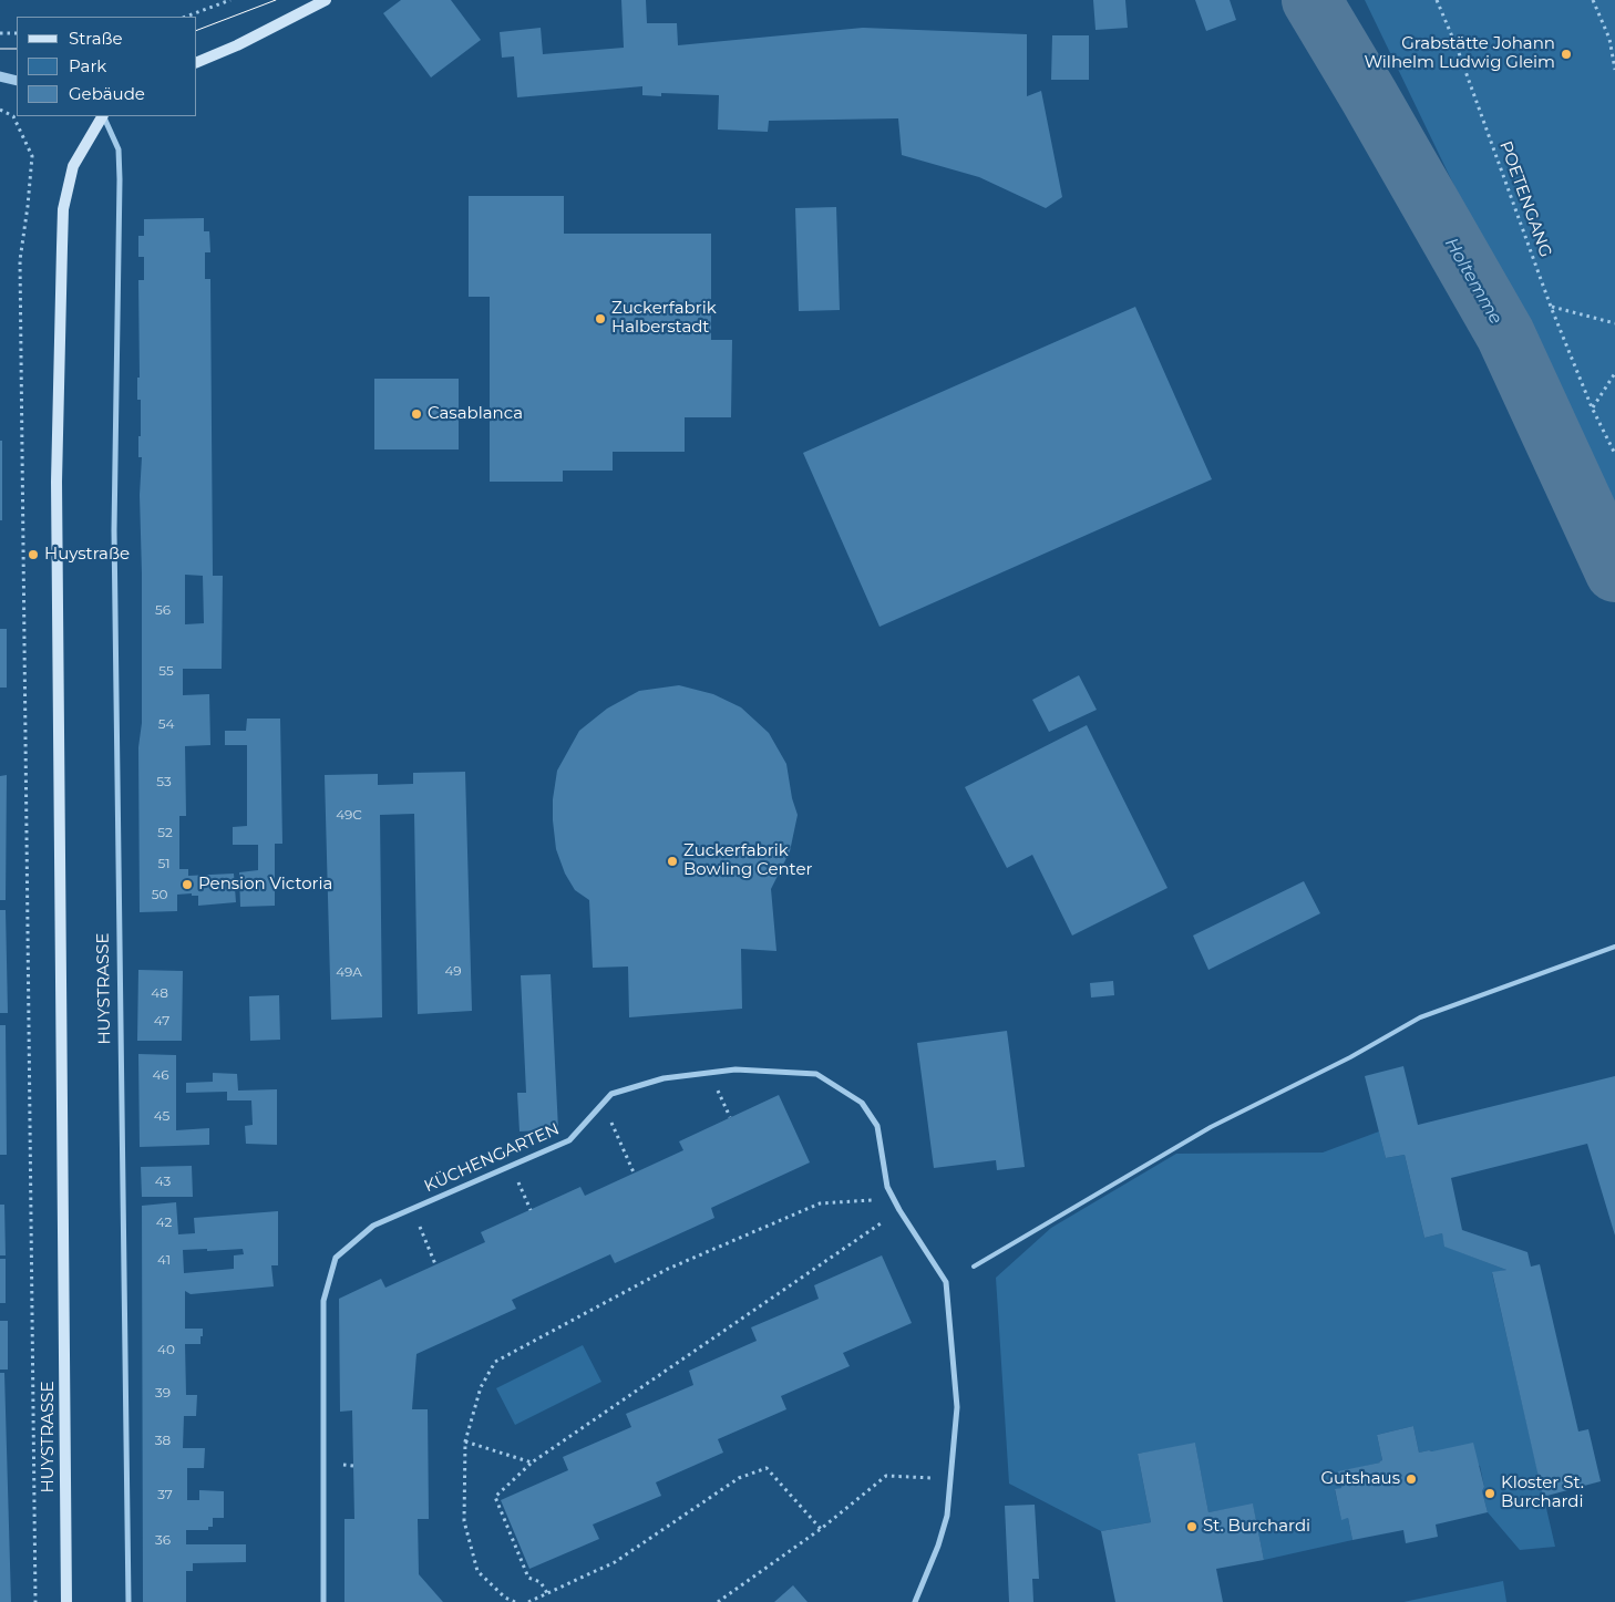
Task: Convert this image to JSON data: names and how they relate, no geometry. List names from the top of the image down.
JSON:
{
  "streets": {
    "main road": ["HUYSTRASSE"],
    "street": ["KÜCHENGARTEN"],
    "path": ["POETENGANG"]
  },
  "water": ["Holtemme"],
  "places": [
    "Grabstätte Johann Wilhelm Ludwig Gleim",
    "Zuckerfabrik Halberstadt",
    "Casablanca",
    "Huystraße",
    "Zuckerfabrik Bowling Center",
    "Pension Victoria",
    "Gutshaus",
    "Kloster St. Burchardi",
    "St. Burchardi"
  ],
  "house_numbers": [
    "56",
    "55",
    "54",
    "53",
    "49C",
    "52",
    "51",
    "50",
    "49",
    "49A",
    "48",
    "47",
    "46",
    "45",
    "43",
    "42",
    "41",
    "40",
    "39",
    "38",
    "37",
    "36"
  ],
  "legend": ["Straße", "Park", "Gebäude"]
}
